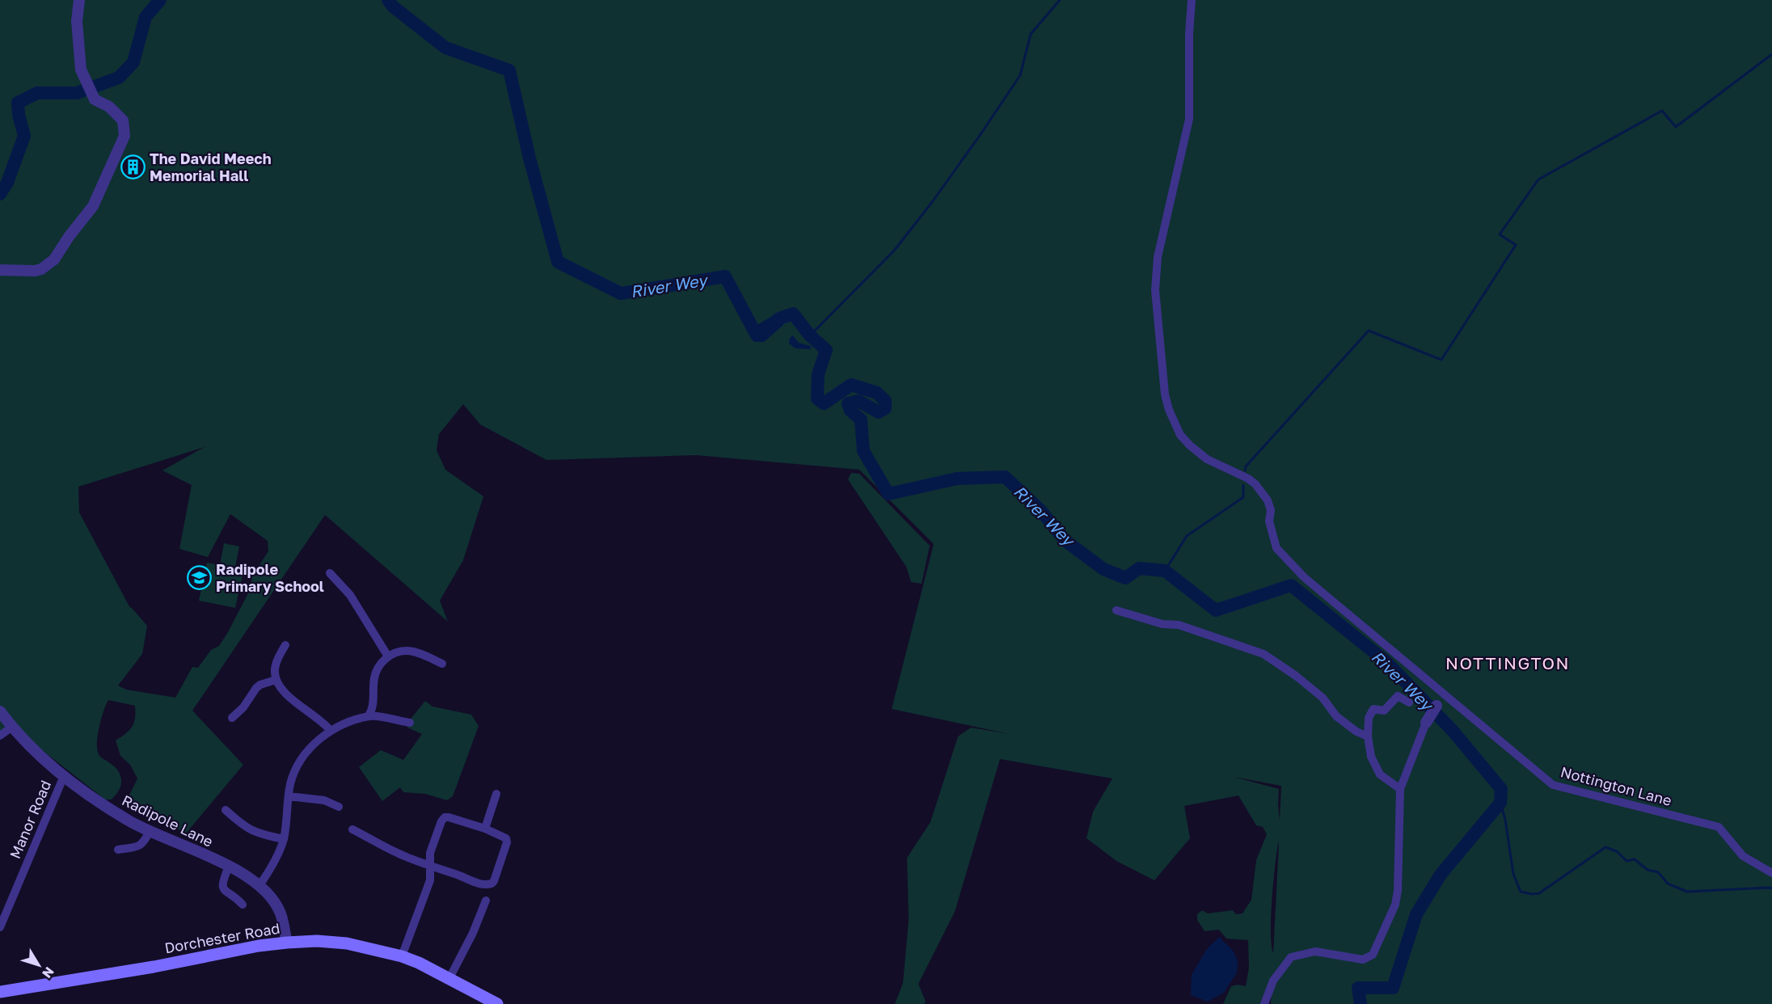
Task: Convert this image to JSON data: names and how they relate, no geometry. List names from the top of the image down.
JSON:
{
  "streets": {
    "main road": ["Dorchester Road"],
    "street": ["Nottington Lane", "Manor Road", "Radipole Lane"]
  },
  "crossings": [
    ["Manor Road", "Radipole Lane"],
    ["Radipole Lane", "Dorchester Road"]
  ],
  "districts": ["NOTTINGTON"],
  "water": ["River Wey"],
  "places": {
    "building": ["The David Meech Memorial Hall"],
    "school or university": ["Radipole Primary School"]
  },
  "north": "bottom right"
}
